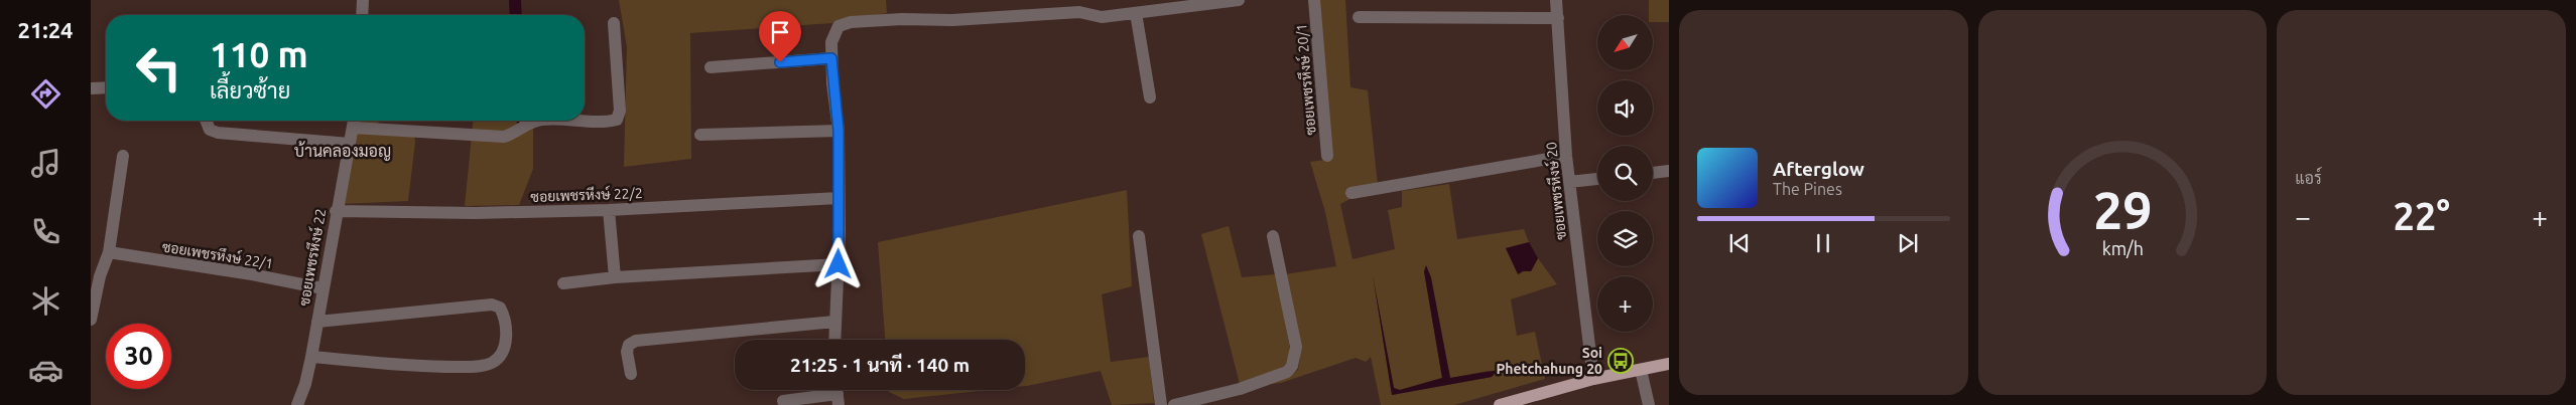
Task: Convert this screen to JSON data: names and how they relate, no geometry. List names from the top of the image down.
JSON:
{
  "streets": {
    "street": [
      "ซอยเพชรหึงษ์ 20/1",
      "ซอยเพชรหึงษ์ 20",
      "ซอยเพชรหึงษ์ 22/2",
      "ซอยเพชรหึงษ์ 22/1",
      "ซอยเพชรหึงษ์ 22"
    ]
  },
  "crossings": [
    ["ซอยเพชรหึงษ์ 22/2", "ซอยเพชรหึงษ์ 22"],
    ["ซอยเพชรหึงษ์ 22/1", "ซอยเพชรหึงษ์ 22"]
  ],
  "districts": ["บ้านคลองมอญ"],
  "places": {
    "bus stop": ["Soi Phetchahung 20"]
  },
  "north": "bottom left",
  "page": {
    "tabs": "21:24",
    "tile": "แอร์",
    "map_buttons": "+",
    "turn": ["110 m", "เลี้ยวซ้าย"],
    "song": ["Afterglow", "The Pines"],
    "heat": ["−", "22°", "+"],
    "limit": "30",
    "trip": "21:25 · 1 นาที · 140 m",
    "gauge": ["29", "km/h"]
  }
}
